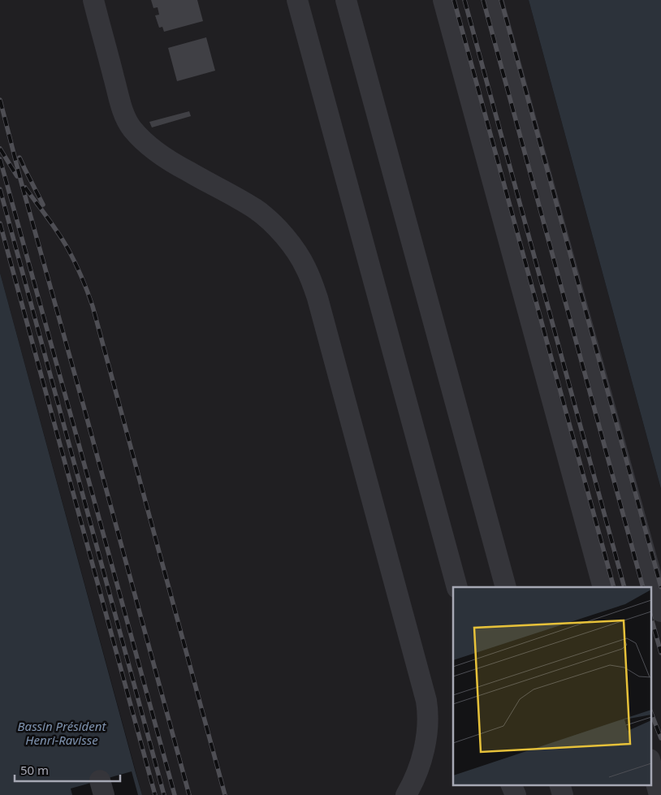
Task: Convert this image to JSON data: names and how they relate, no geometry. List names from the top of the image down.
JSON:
{
  "water": ["Bassin Président Henri-Ravisse"],
  "scale_bar": "50 m"
}
